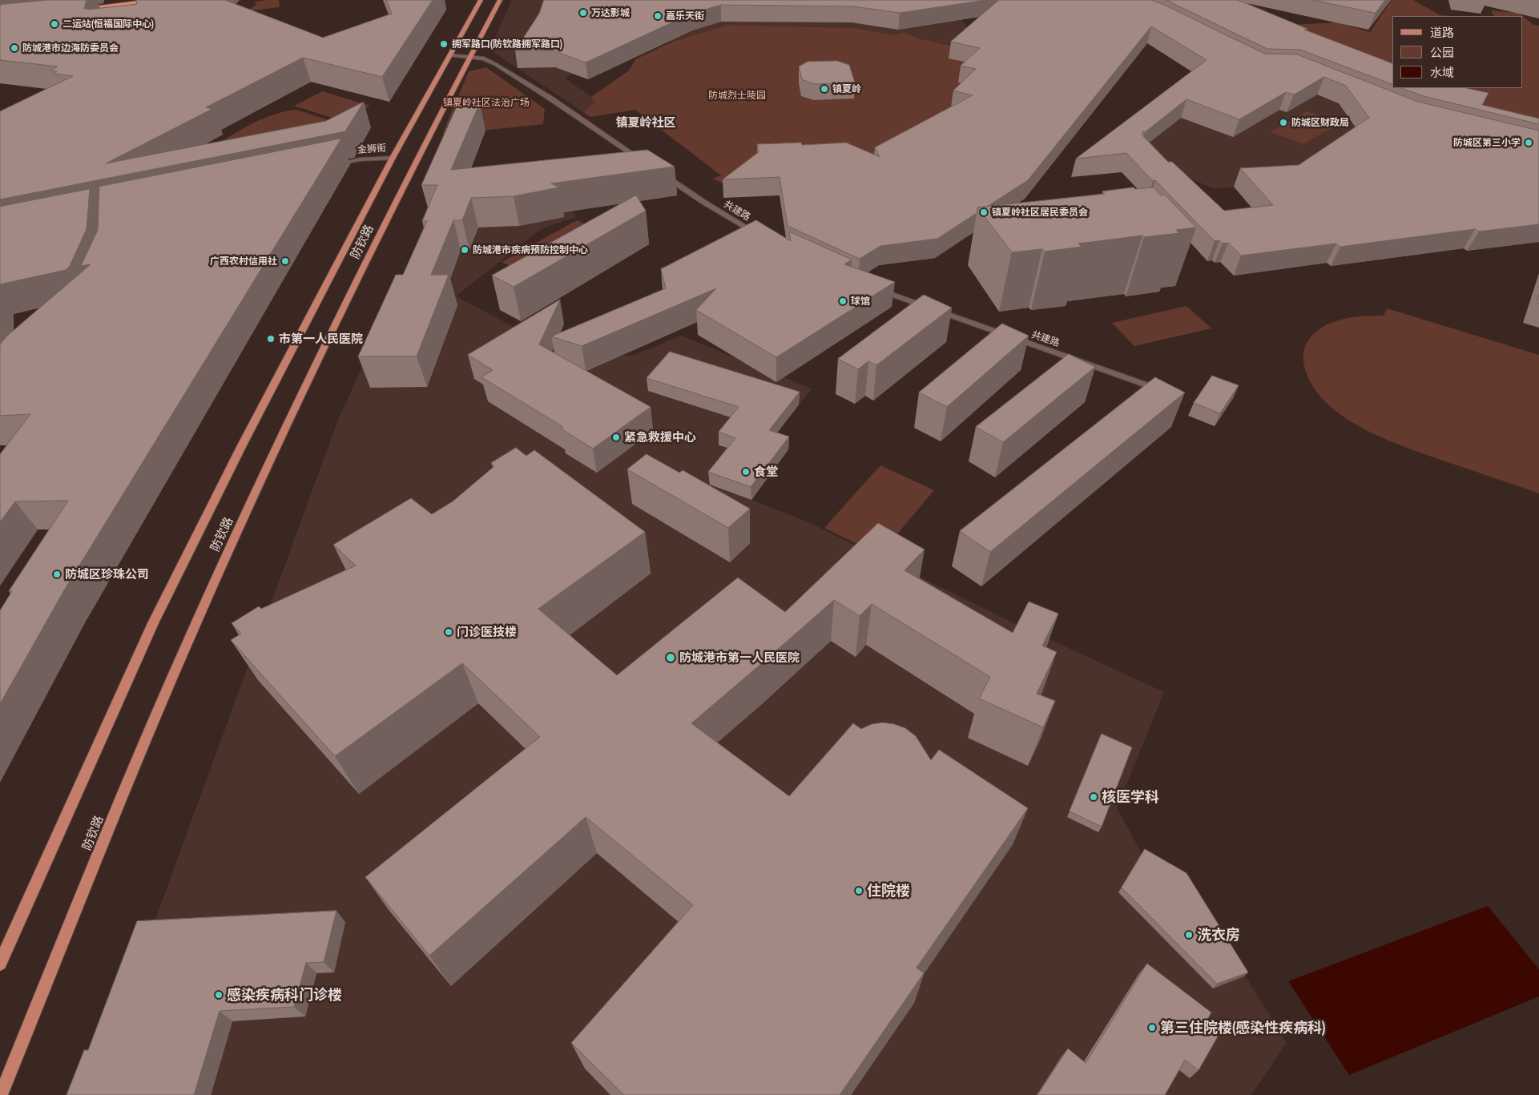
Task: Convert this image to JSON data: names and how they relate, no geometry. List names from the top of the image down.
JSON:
{
  "streets": {
    "main road": ["防钦路"],
    "street": ["金狮街", "共建路"]
  },
  "crossings": [
    ["金狮街", "防钦路"]
  ],
  "districts": ["镇夏岭社区"],
  "parks": ["防城烈士陵园", "镇夏岭社区法治广场"],
  "places": [
    "万达影城",
    "嘉乐天街",
    "二运站(恒福国际中心)",
    "拥军路口(防钦路拥军路口)",
    "防城港市边海防委员会",
    "镇夏岭",
    "防城区财政局",
    "防城区第三小学",
    "镇夏岭社区居民委员会",
    "防城港市疾病预防控制中心",
    "广西农村信用社",
    "球馆",
    "市第一人民医院",
    "紧急救援中心",
    "食堂",
    "防城区珍珠公司",
    "门诊医技楼",
    "防城港市第一人民医院",
    "核医学科",
    "住院楼",
    "洗衣房",
    "感染疾病科门诊楼",
    "第三住院楼(感染性疾病科)"
  ],
  "legend": ["道路", "公园", "水域"]
}
